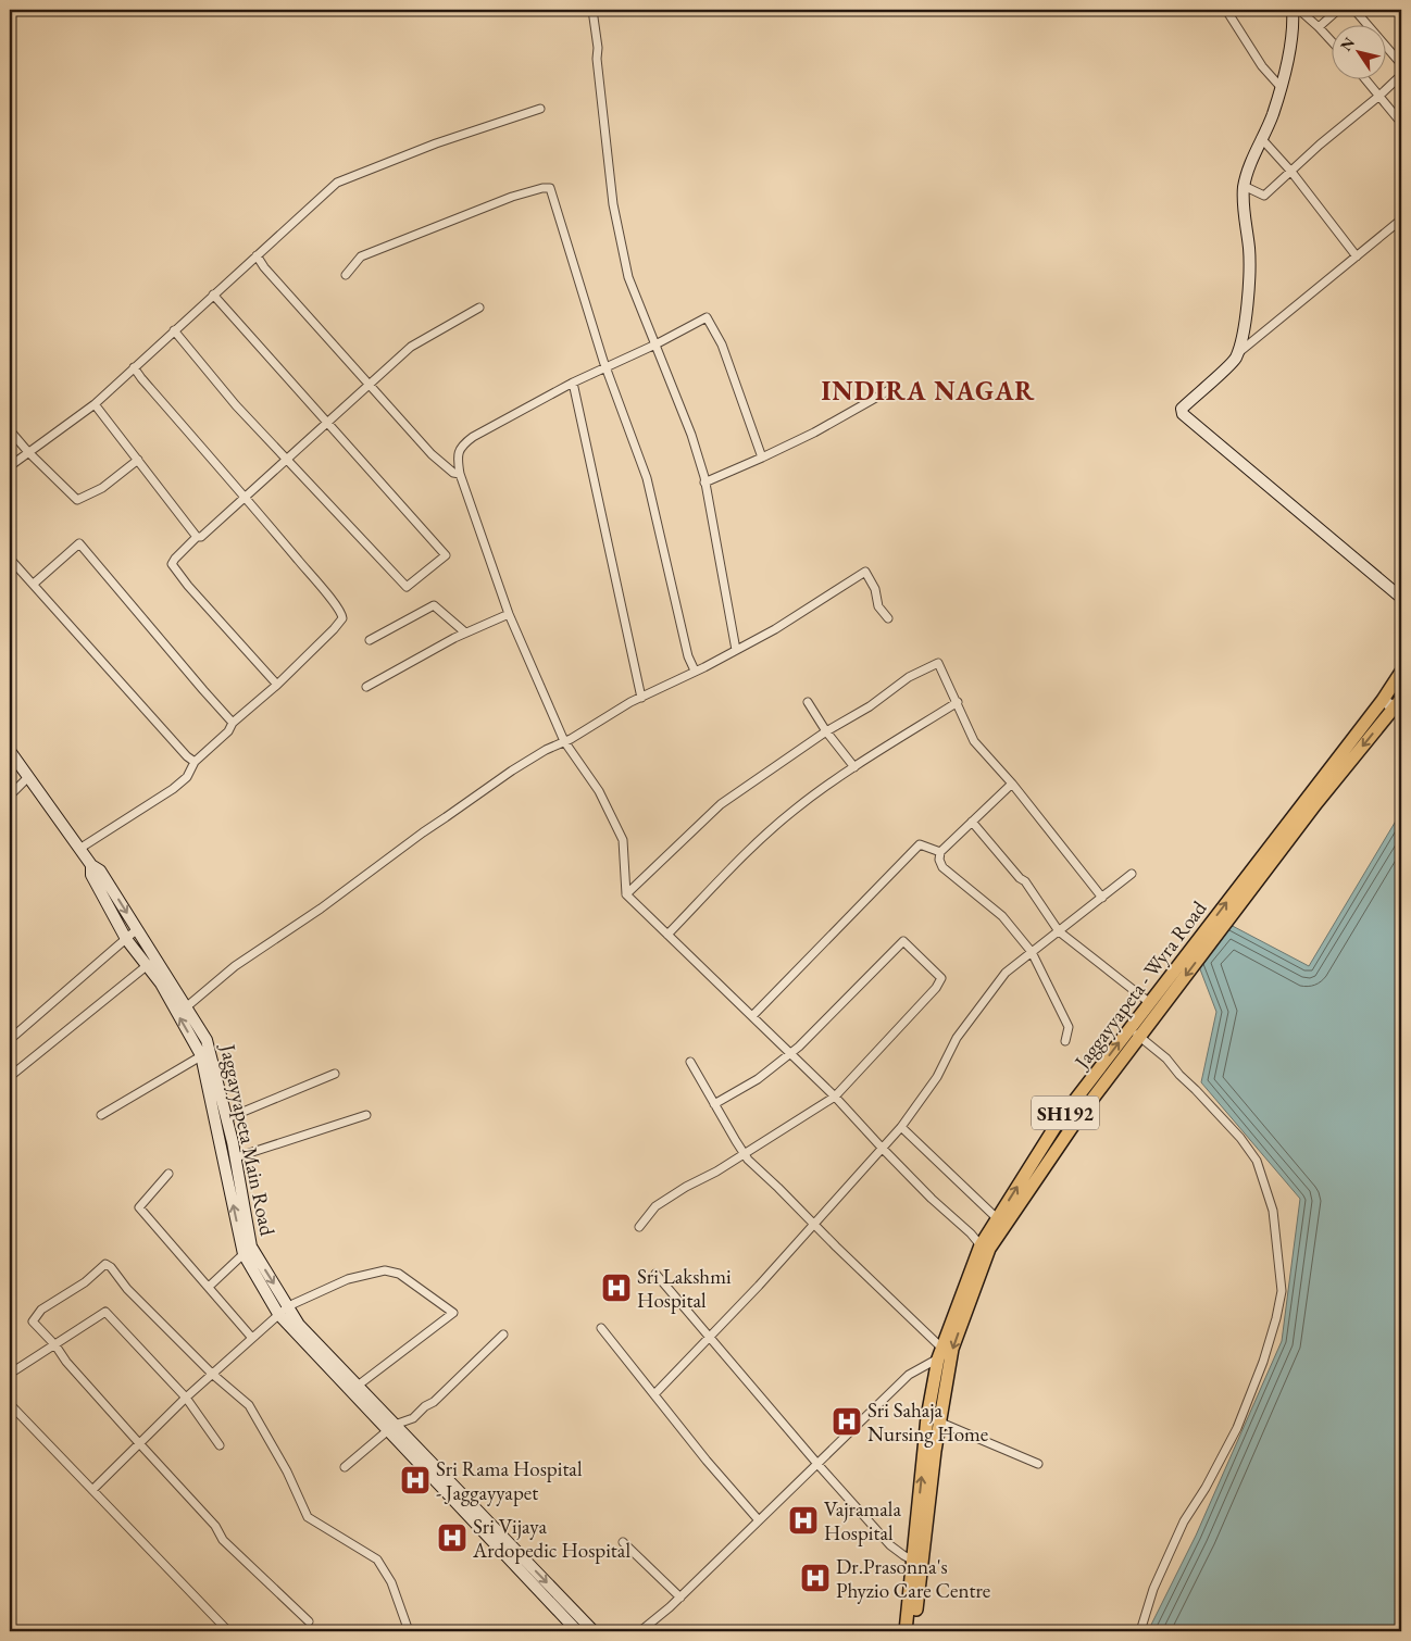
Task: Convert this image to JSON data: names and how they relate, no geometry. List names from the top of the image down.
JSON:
{
  "streets": {
    "main road": ["Jaggayyapeta - Wyra Road", "SH192", "Jaggayyapeta Main Road"]
  },
  "crossings": [
    ["Jaggayyapeta - Wyra Road", "SH192"]
  ],
  "districts": ["INDIRA NAGAR"],
  "places": {
    "hospital": [
      "Sri Lakshmi Hospital",
      "Sri Sahaja Nursing Home",
      "Sri Rama Hospital - Jaggayyapet",
      "Vajramala Hospital",
      "Sri Vijaya Ardopedic Hospital",
      "Dr.Prasonna's Phyzio Care Centre"
    ]
  },
  "north": "top left"
}
